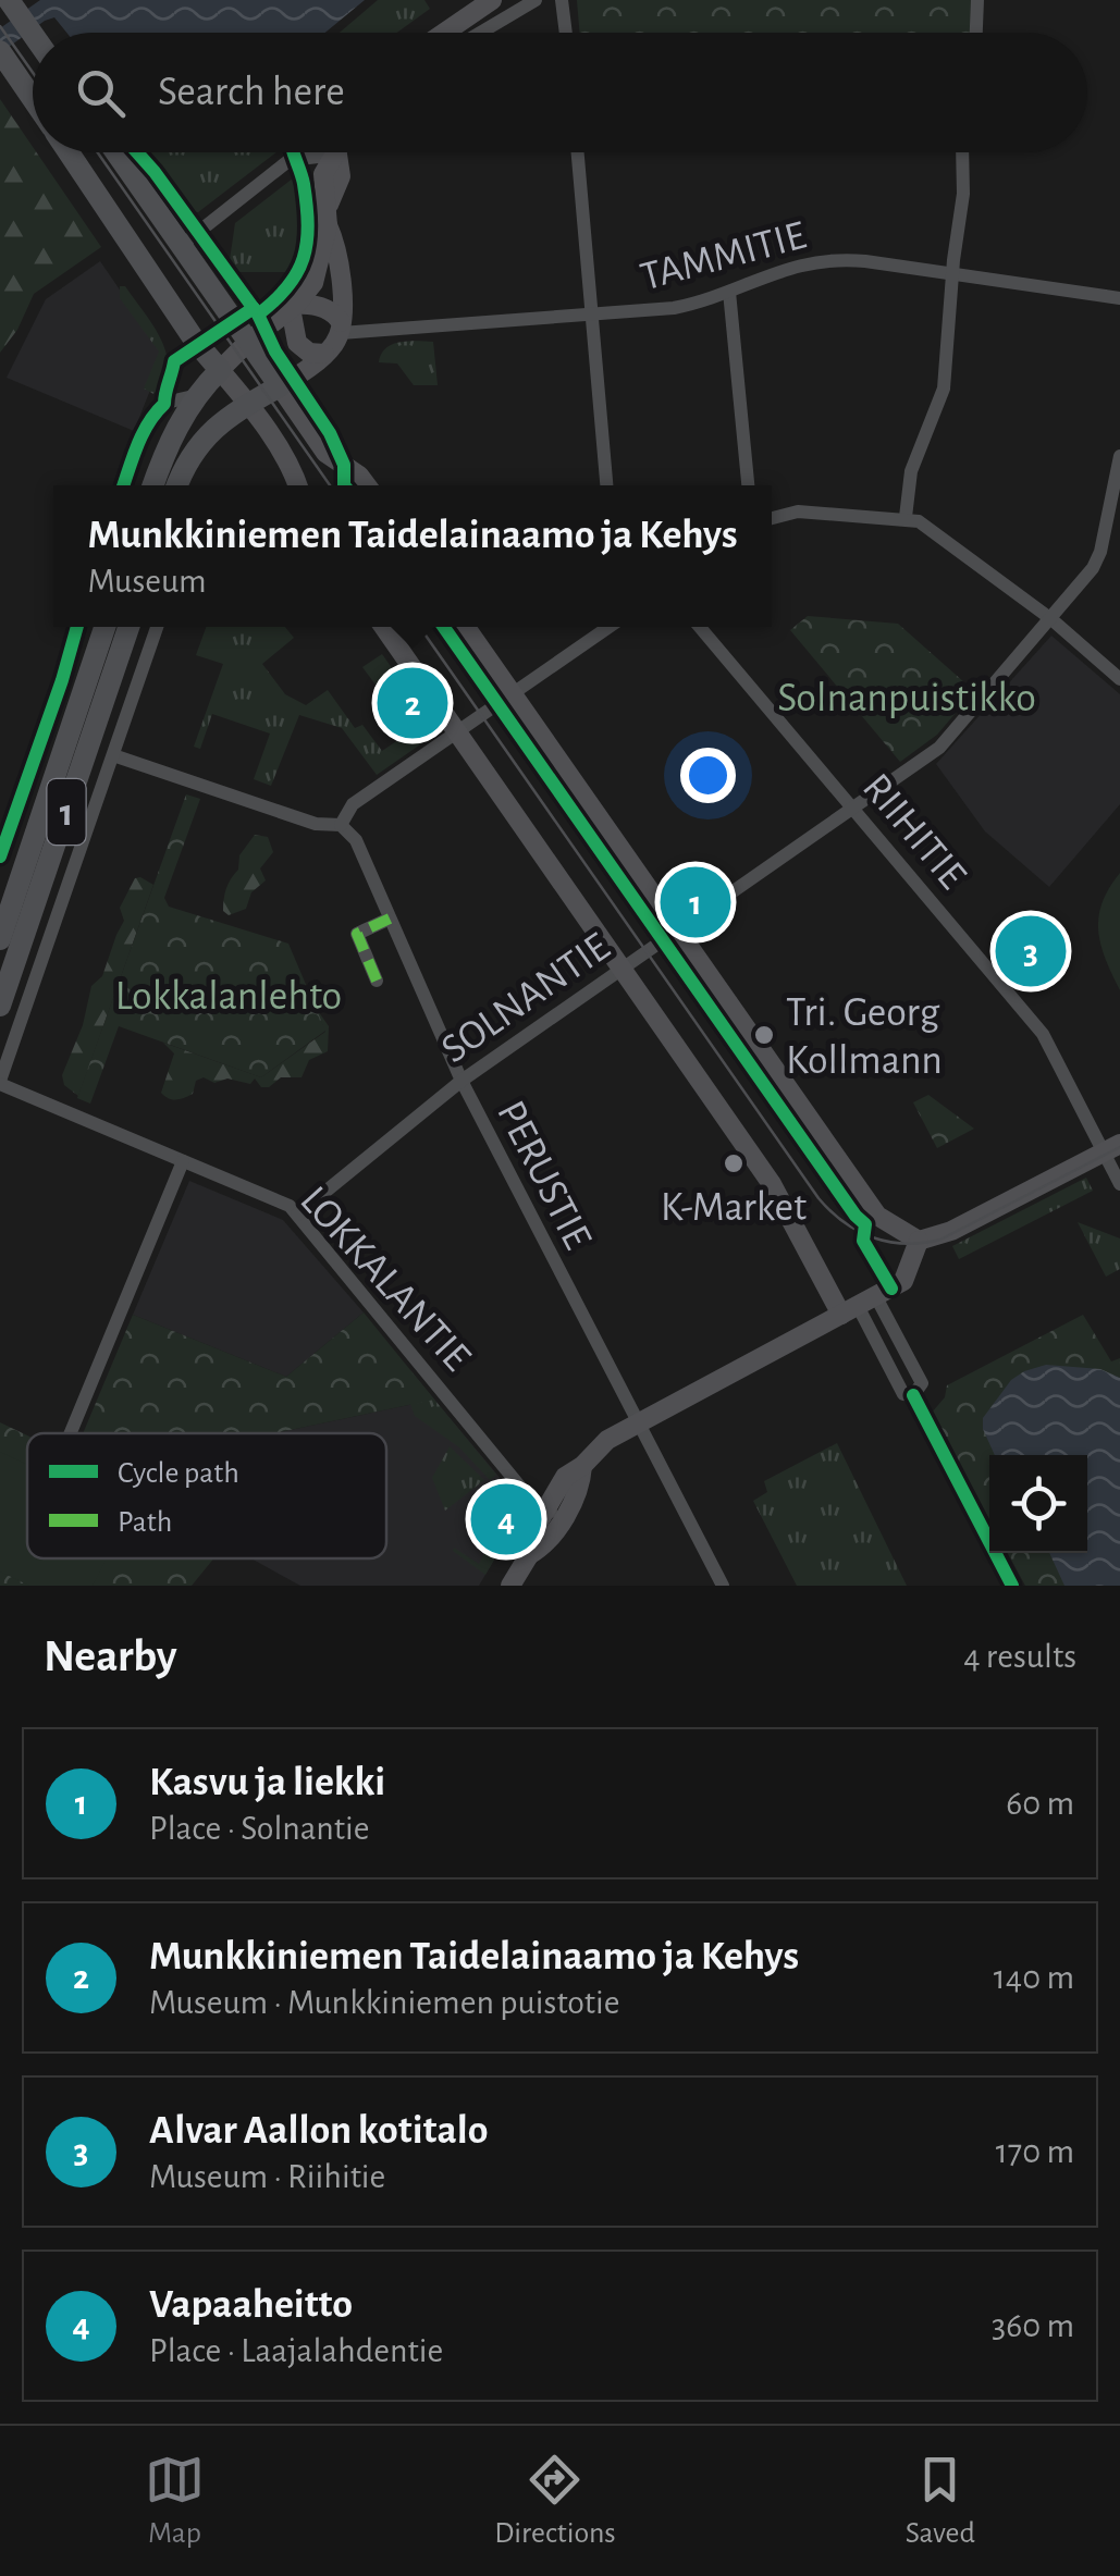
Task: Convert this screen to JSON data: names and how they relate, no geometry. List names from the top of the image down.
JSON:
{
  "streets": {
    "main road": ["1"],
    "street": [
      "TAMMITIE",
      "RIIHITIE",
      "SOLNANTIE",
      "PERUSTIE",
      "LOKKALANTIE"
    ]
  },
  "crossings": [
    ["RIIHITIE", "SOLNANTIE"],
    ["SOLNANTIE", "PERUSTIE"],
    ["SOLNANTIE", "LOKKALANTIE"]
  ],
  "parks": ["Solnanpuistikko", "Lokkalanlehto"],
  "places": ["Tri. Georg Kollmann", "K-Market"],
  "legend": ["Cycle path", "Path"],
  "page": {
    "search": "Search here",
    "popup": ["Munkkiniemen Taidelainaamo ja Kehys", "Museum"],
    "pins": [
      "2",
      "1",
      "3",
      "4"
    ],
    "heading": ["Nearby", "4 results"],
    "list": [
      {
        "mark": "1",
        "name": "Kasvu ja liekki",
        "note": "Place · Solnantie",
        "value": "60 m"
      },
      {
        "mark": "2",
        "name": "Munkkiniemen Taidelainaamo ja Kehys",
        "note": "Museum · Munkkiniemen puistotie",
        "value": "140 m"
      },
      {
        "mark": "3",
        "name": "Alvar Aallon kotitalo",
        "note": "Museum · Riihitie",
        "value": "170 m"
      },
      {
        "mark": "4",
        "name": "Vapaaheitto",
        "note": "Place · Laajalahdentie",
        "value": "360 m"
      }
    ],
    "nav": ["Map", "Directions", "Saved"]
  }
}
